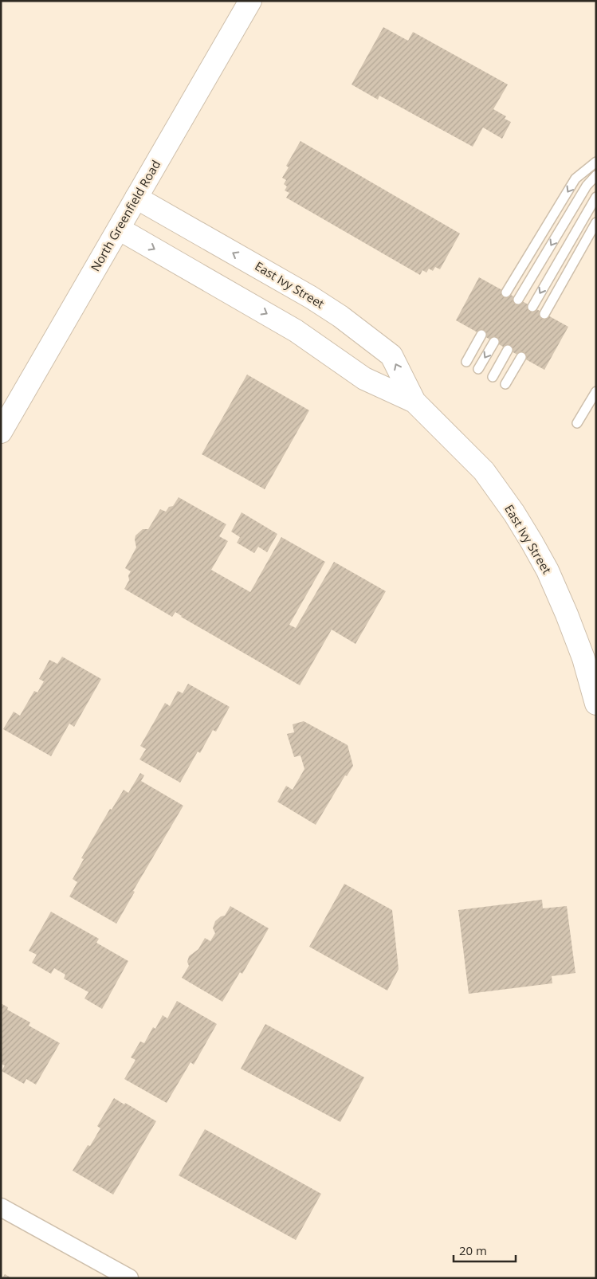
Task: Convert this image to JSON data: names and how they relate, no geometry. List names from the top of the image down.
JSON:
{
  "streets": {
    "street": ["North Greenfield Road", "East Ivy Street"]
  },
  "crossings": [
    ["North Greenfield Road", "East Ivy Street"]
  ],
  "scale_bar": "20 m"
}
